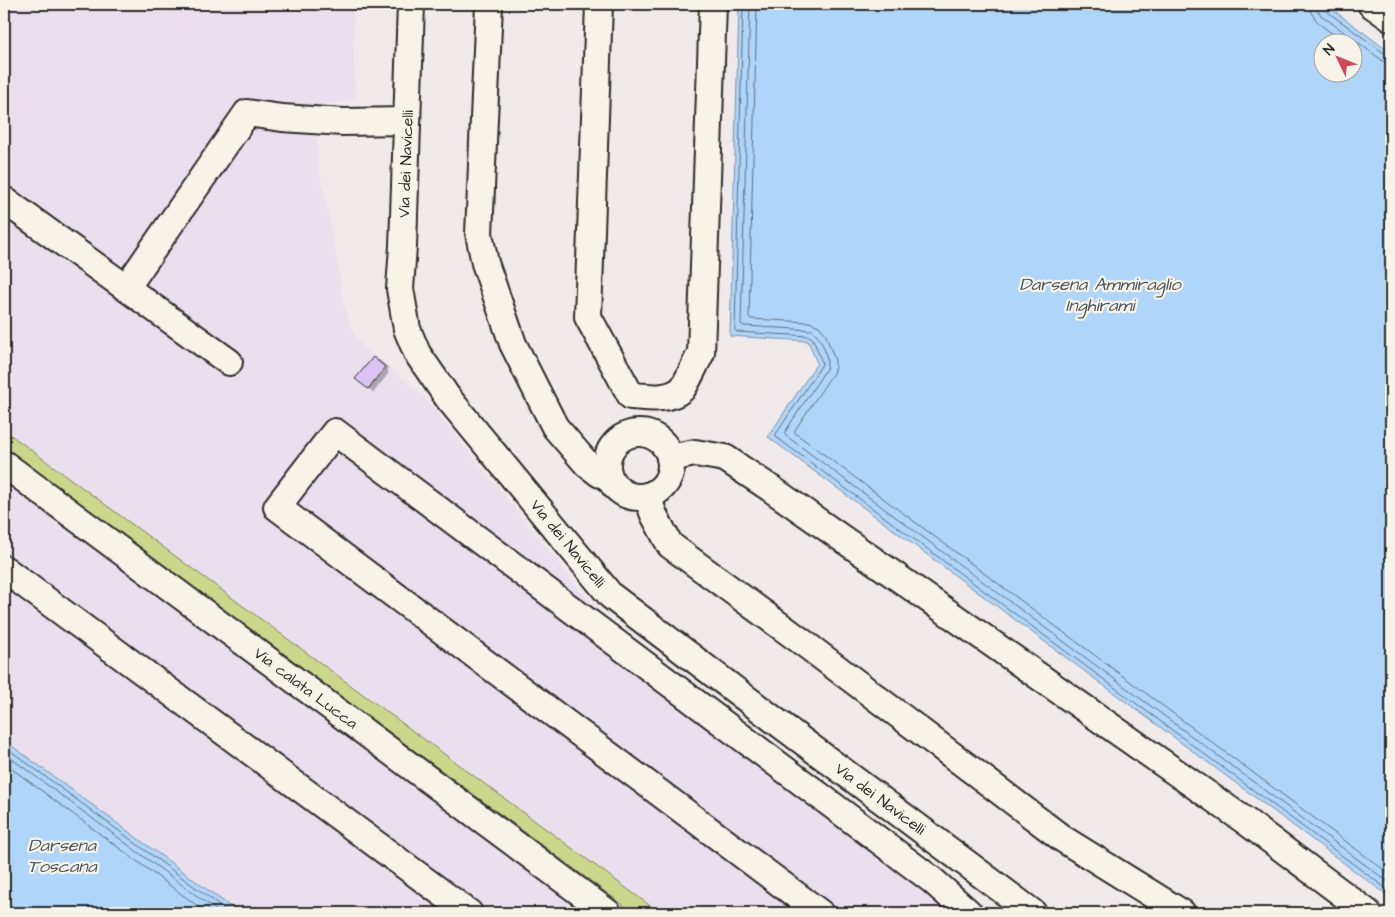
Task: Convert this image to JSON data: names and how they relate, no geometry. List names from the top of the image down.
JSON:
{
  "streets": {
    "lane": ["Via dei Navicelli", "Via calata Lucca"]
  },
  "water": ["Darsena Ammiraglio Inghirami", "Darsena Toscana"],
  "north": "top left"
}
